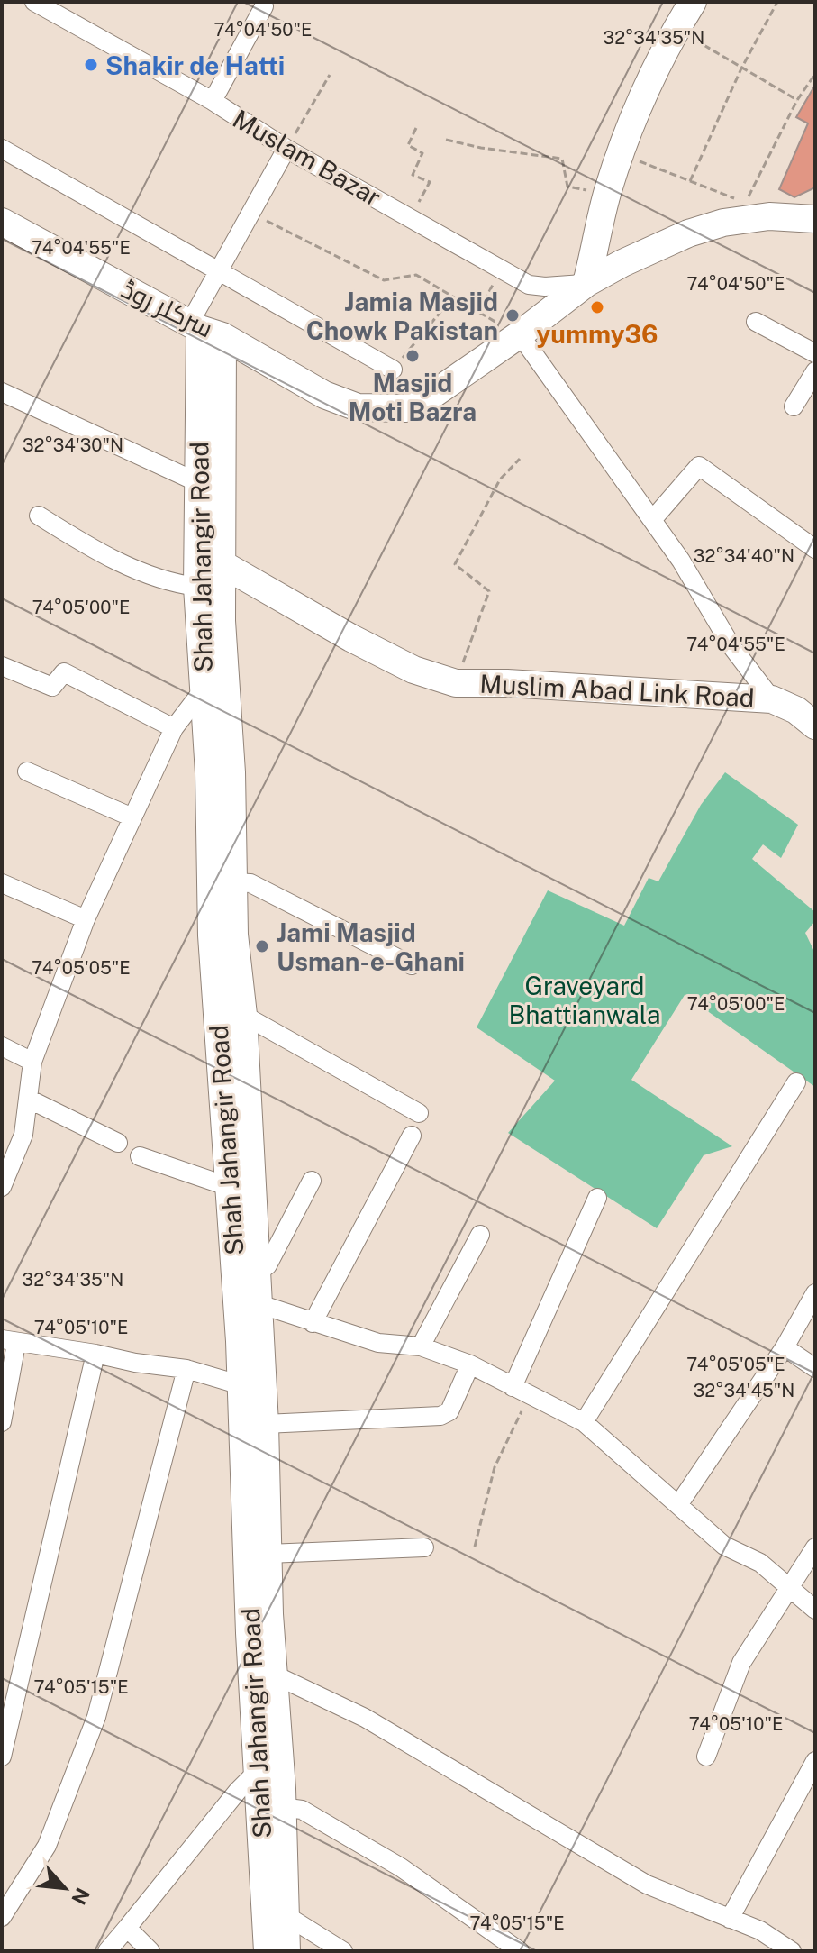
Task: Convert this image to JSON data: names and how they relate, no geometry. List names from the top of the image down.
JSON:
{
  "streets": {
    "street": [
      "Muslam Bazar",
      "سرکلر روڈ",
      "Shah Jahangir Road",
      "Muslim Abad Link Road"
    ]
  },
  "crossings": [
    ["سرکلر روڈ", "Shah Jahangir Road"],
    ["Shah Jahangir Road", "Muslim Abad Link Road"]
  ],
  "parks": ["Graveyard Bhattianwala"],
  "places": [
    "Shakir de Hatti",
    "yummy36",
    "Jamia Masjid Chowk Pakistan",
    "Masjid Moti Bazra",
    "Jami Masjid Usman-e-Ghani"
  ],
  "north": "bottom right",
  "coordinates": [
    "74°04'50\"E",
    "32°34'35\"N",
    "74°04'55\"E",
    "32°34'30\"N",
    "32°34'40\"N",
    "74°05'00\"E",
    "74°05'05\"E",
    "74°05'10\"E",
    "32°34'45\"N",
    "74°05'15\"E"
  ]
}
